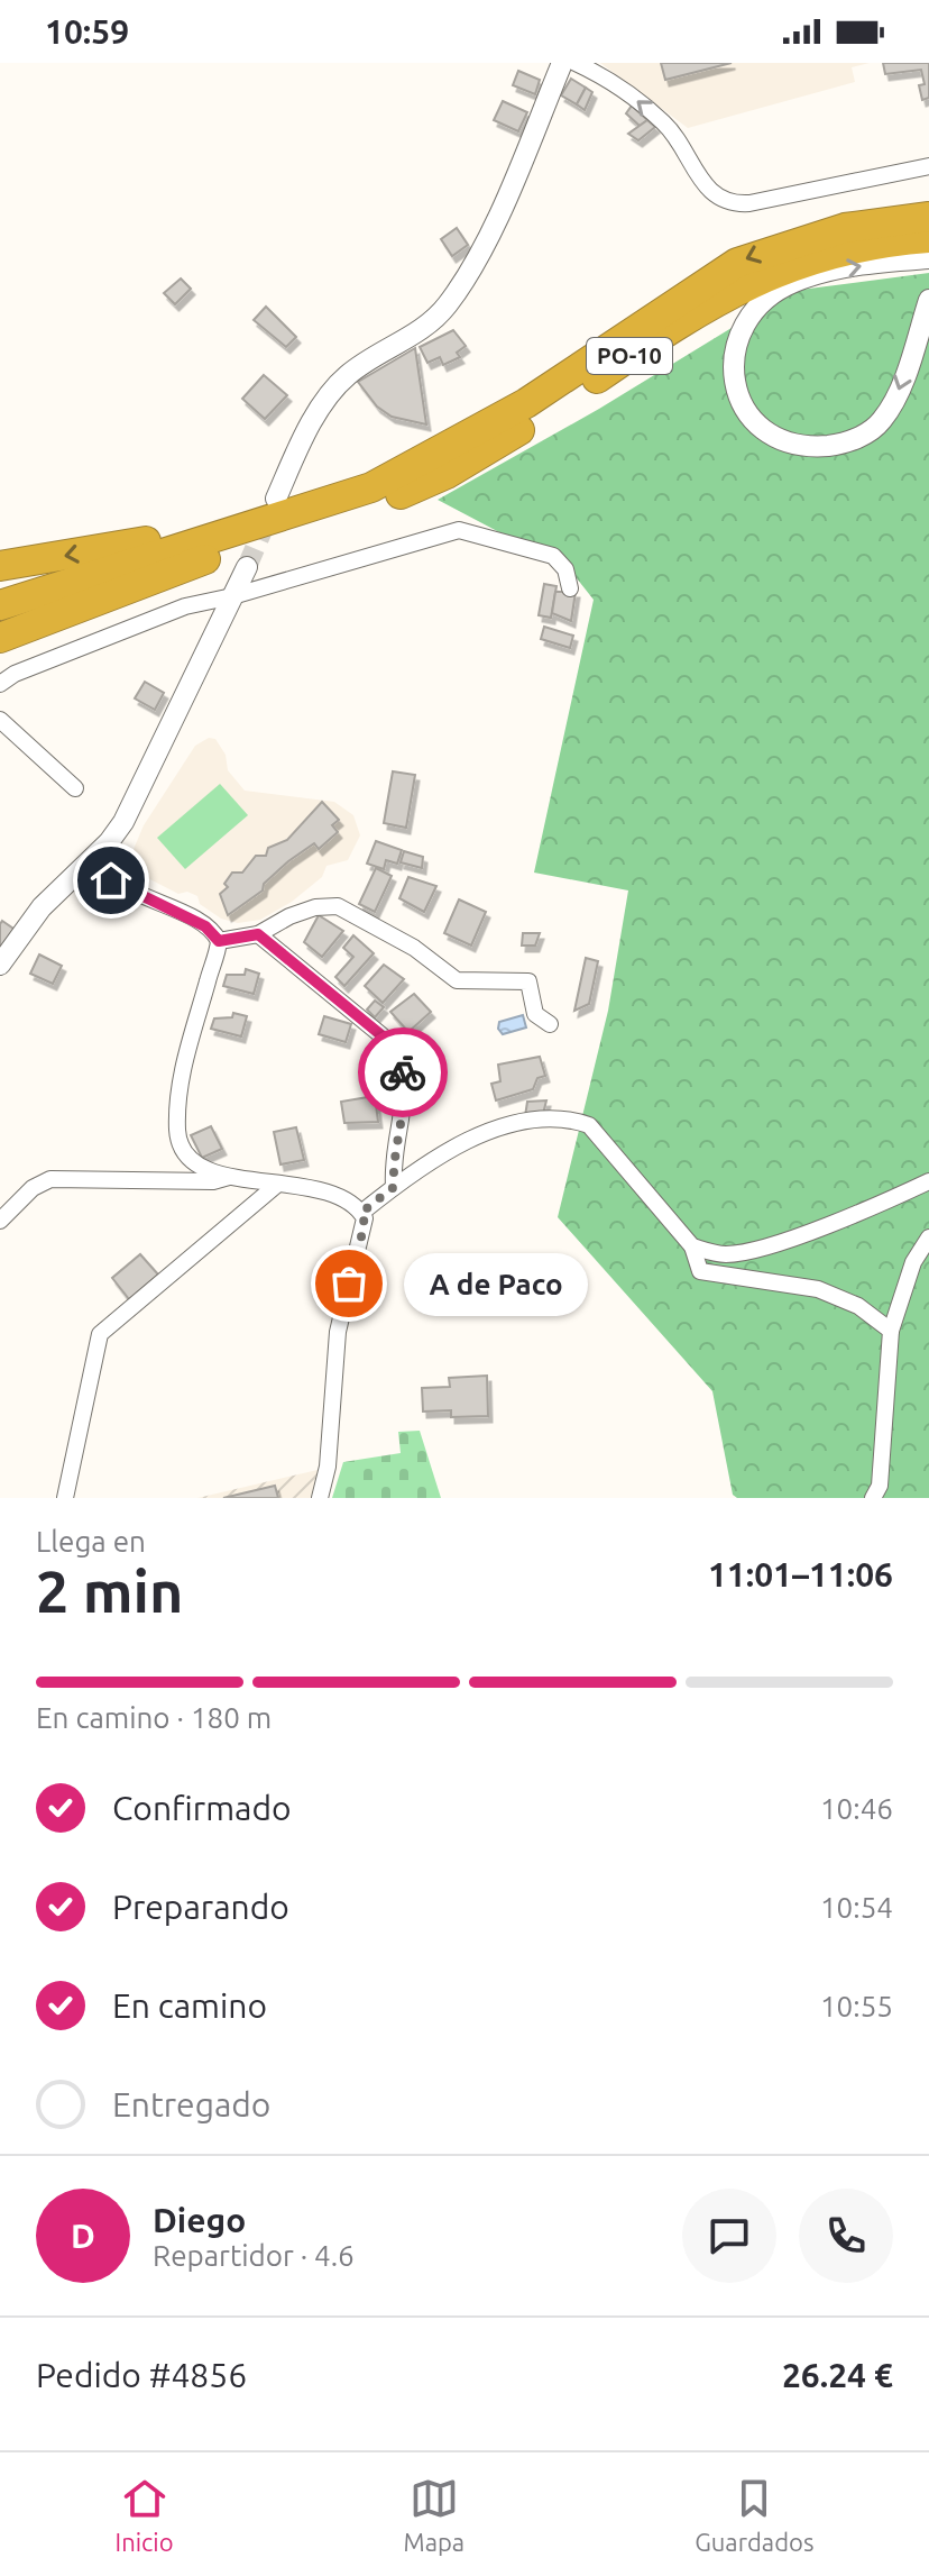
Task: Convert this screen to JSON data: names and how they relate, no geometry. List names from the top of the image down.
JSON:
{
  "streets": {
    "highway": ["PO-10"]
  },
  "places": ["A de Paco"],
  "page": {
    "status": "10:59",
    "bubble": "A de Paco",
    "heading": ["2 min", "Llega en", "11:01–11:06"],
    "panel": [
      "Diego",
      "Repartidor · 4.6",
      "Pedido #4856",
      "26.24 €"
    ],
    "bar": "En camino · 180 m",
    "list": [
      ["Confirmado", "10:46"],
      ["Preparando", "10:54"],
      ["En camino", "10:55"],
      "Entregado"
    ],
    "round": "D",
    "tabs": ["Inicio", "Mapa", "Guardados"]
  }
}
